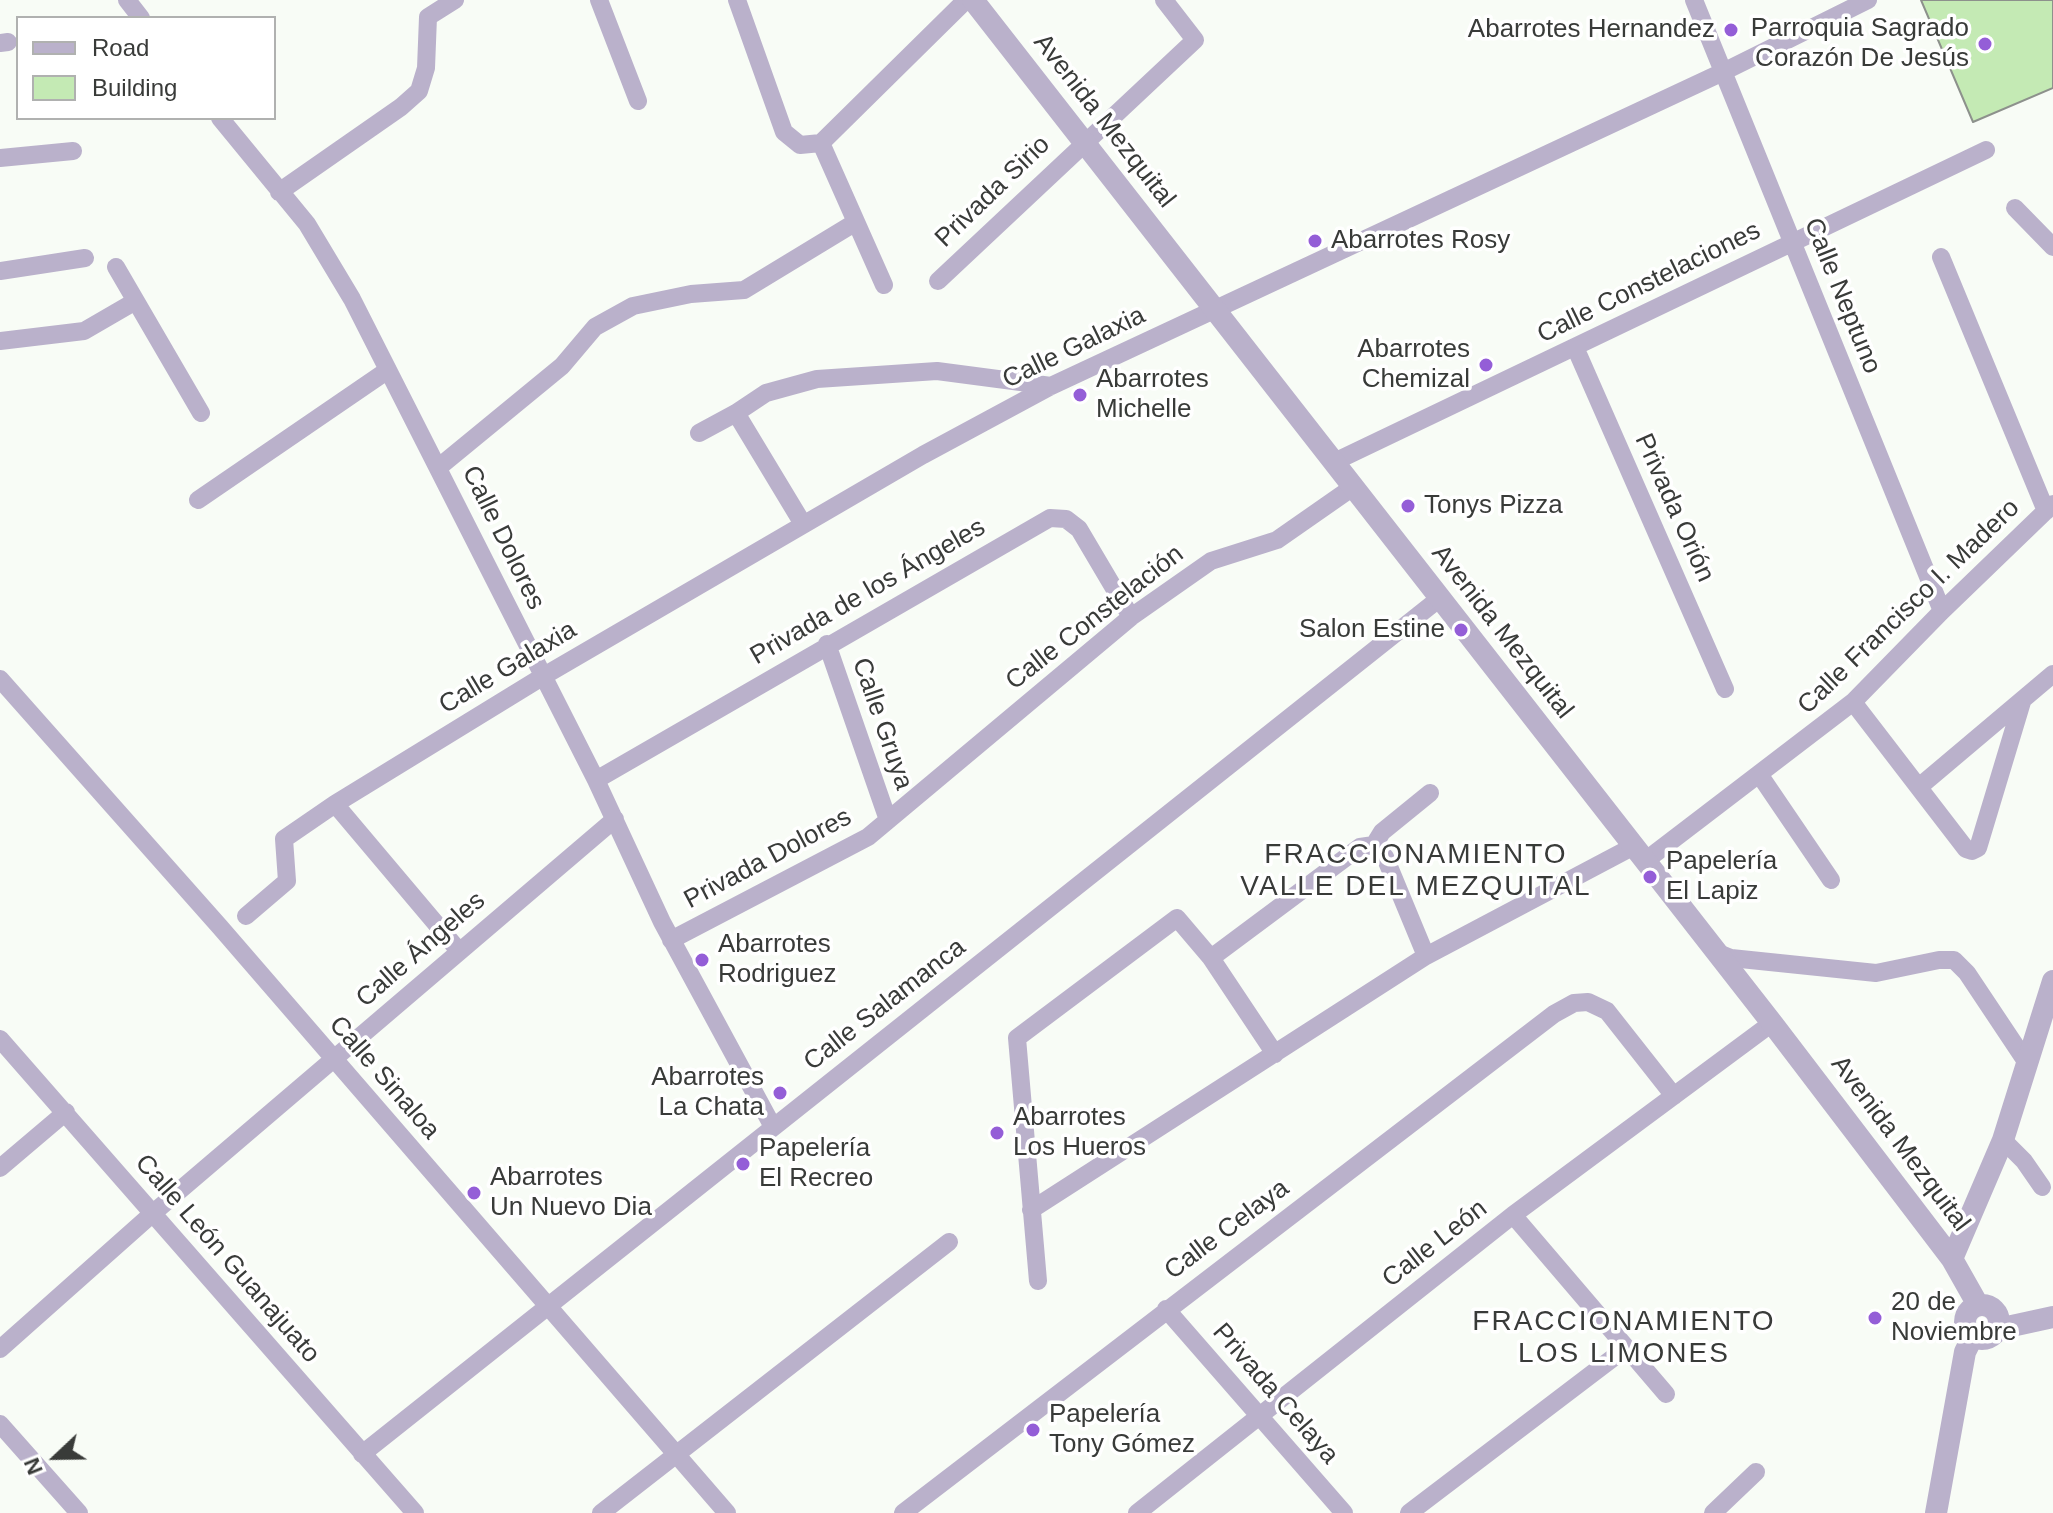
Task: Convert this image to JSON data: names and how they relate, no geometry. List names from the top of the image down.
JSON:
{
  "streets": {
    "street": [
      "Avenida Mezquital",
      "Privada Sirio",
      "Calle Constelaciones",
      "Calle Neptuno",
      "Calle Galaxia",
      "Privada Orión",
      "Calle Dolores",
      "Privada de los Ángeles",
      "Calle Francisco I. Madero",
      "Calle Constelación",
      "Calle Gruya",
      "Privada Dolores",
      "Calle Ángeles",
      "Calle Salamanca",
      "Calle Sinaloa",
      "Calle Celaya",
      "Calle León",
      "Calle León Guanajuato",
      "Privada Celaya"
    ]
  },
  "crossings": [
    ["Avenida Mezquital", "Privada Sirio"],
    ["Avenida Mezquital", "Calle Constelaciones"],
    ["Avenida Mezquital", "Calle Galaxia"],
    ["Avenida Mezquital", "Calle Francisco I. Madero"],
    ["Avenida Mezquital", "Calle Constelación"],
    ["Avenida Mezquital", "Calle Salamanca"],
    ["Avenida Mezquital", "Calle León"],
    ["Calle Constelaciones", "Calle Neptuno"],
    ["Calle Constelaciones", "Privada Orión"],
    ["Calle Neptuno", "Calle Galaxia"],
    ["Calle Neptuno", "Calle Francisco I. Madero"],
    ["Calle Galaxia", "Calle Dolores"],
    ["Calle Dolores", "Privada de los Ángeles"],
    ["Calle Dolores", "Privada Dolores"],
    ["Calle Dolores", "Calle Ángeles"],
    ["Calle Dolores", "Calle Salamanca"],
    ["Privada de los Ángeles", "Calle Constelación"],
    ["Privada de los Ángeles", "Calle Gruya"],
    ["Calle Constelación", "Calle Gruya"],
    ["Calle Constelación", "Privada Dolores"],
    ["Calle Gruya", "Privada Dolores"],
    ["Calle Ángeles", "Calle Sinaloa"],
    ["Calle Ángeles", "Calle León Guanajuato"],
    ["Calle Salamanca", "Calle Sinaloa"],
    ["Calle Salamanca", "Calle León Guanajuato"],
    ["Calle Celaya", "Calle León"],
    ["Calle Celaya", "Privada Celaya"],
    ["Calle León", "Privada Celaya"]
  ],
  "districts": ["FRACCIONAMIENTO VALLE DEL MEZQUITAL", "FRACCIONAMIENTO LOS LIMONES"],
  "places": [
    "Abarrotes Hernandez",
    "Parroquia Sagrado Corazón De Jesús",
    "Abarrotes Rosy",
    "Abarrotes Chemizal",
    "Abarrotes Michelle",
    "Tonys Pizza",
    "Salon Estine",
    "Papelería El Lapiz",
    "Abarrotes Rodriguez",
    "Abarrotes La Chata",
    "Abarrotes Los Hueros",
    "Papelería El Recreo",
    "Abarrotes Un Nuevo Dia",
    "20 de Noviembre",
    "Papelería Tony Gómez"
  ],
  "legend": ["Road", "Building"],
  "north": "left"
}
